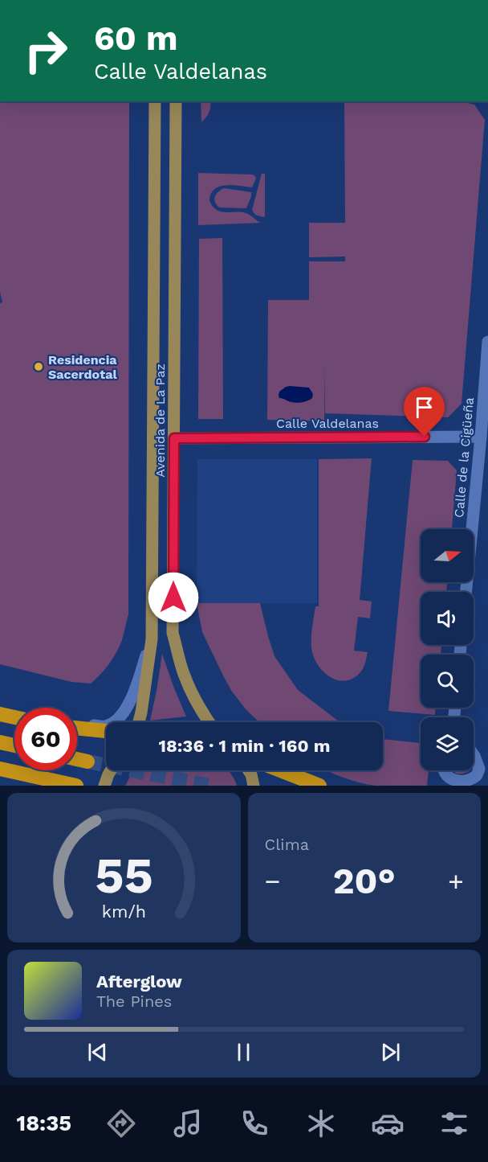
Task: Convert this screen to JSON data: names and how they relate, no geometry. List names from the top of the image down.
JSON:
{
  "streets": {
    "main road": ["Avenida de La Paz"],
    "street": ["Calle Valdelanas", "Calle de la Cigüeña"]
  },
  "crossings": [
    ["Avenida de La Paz", "Calle Valdelanas"],
    ["Calle Valdelanas", "Calle de la Cigüeña"]
  ],
  "places": ["Residencia Sacerdotal"],
  "north": "right",
  "page": {
    "turn": ["60 m", "Calle Valdelanas"],
    "limit": "60",
    "trip": "18:36 · 1 min · 160 m",
    "tile": "Clima",
    "heat": ["−", "20°", "+"],
    "song": ["Afterglow", "The Pines"],
    "tabs": "18:35",
    "gauge": ["55", "km/h"]
  }
}
